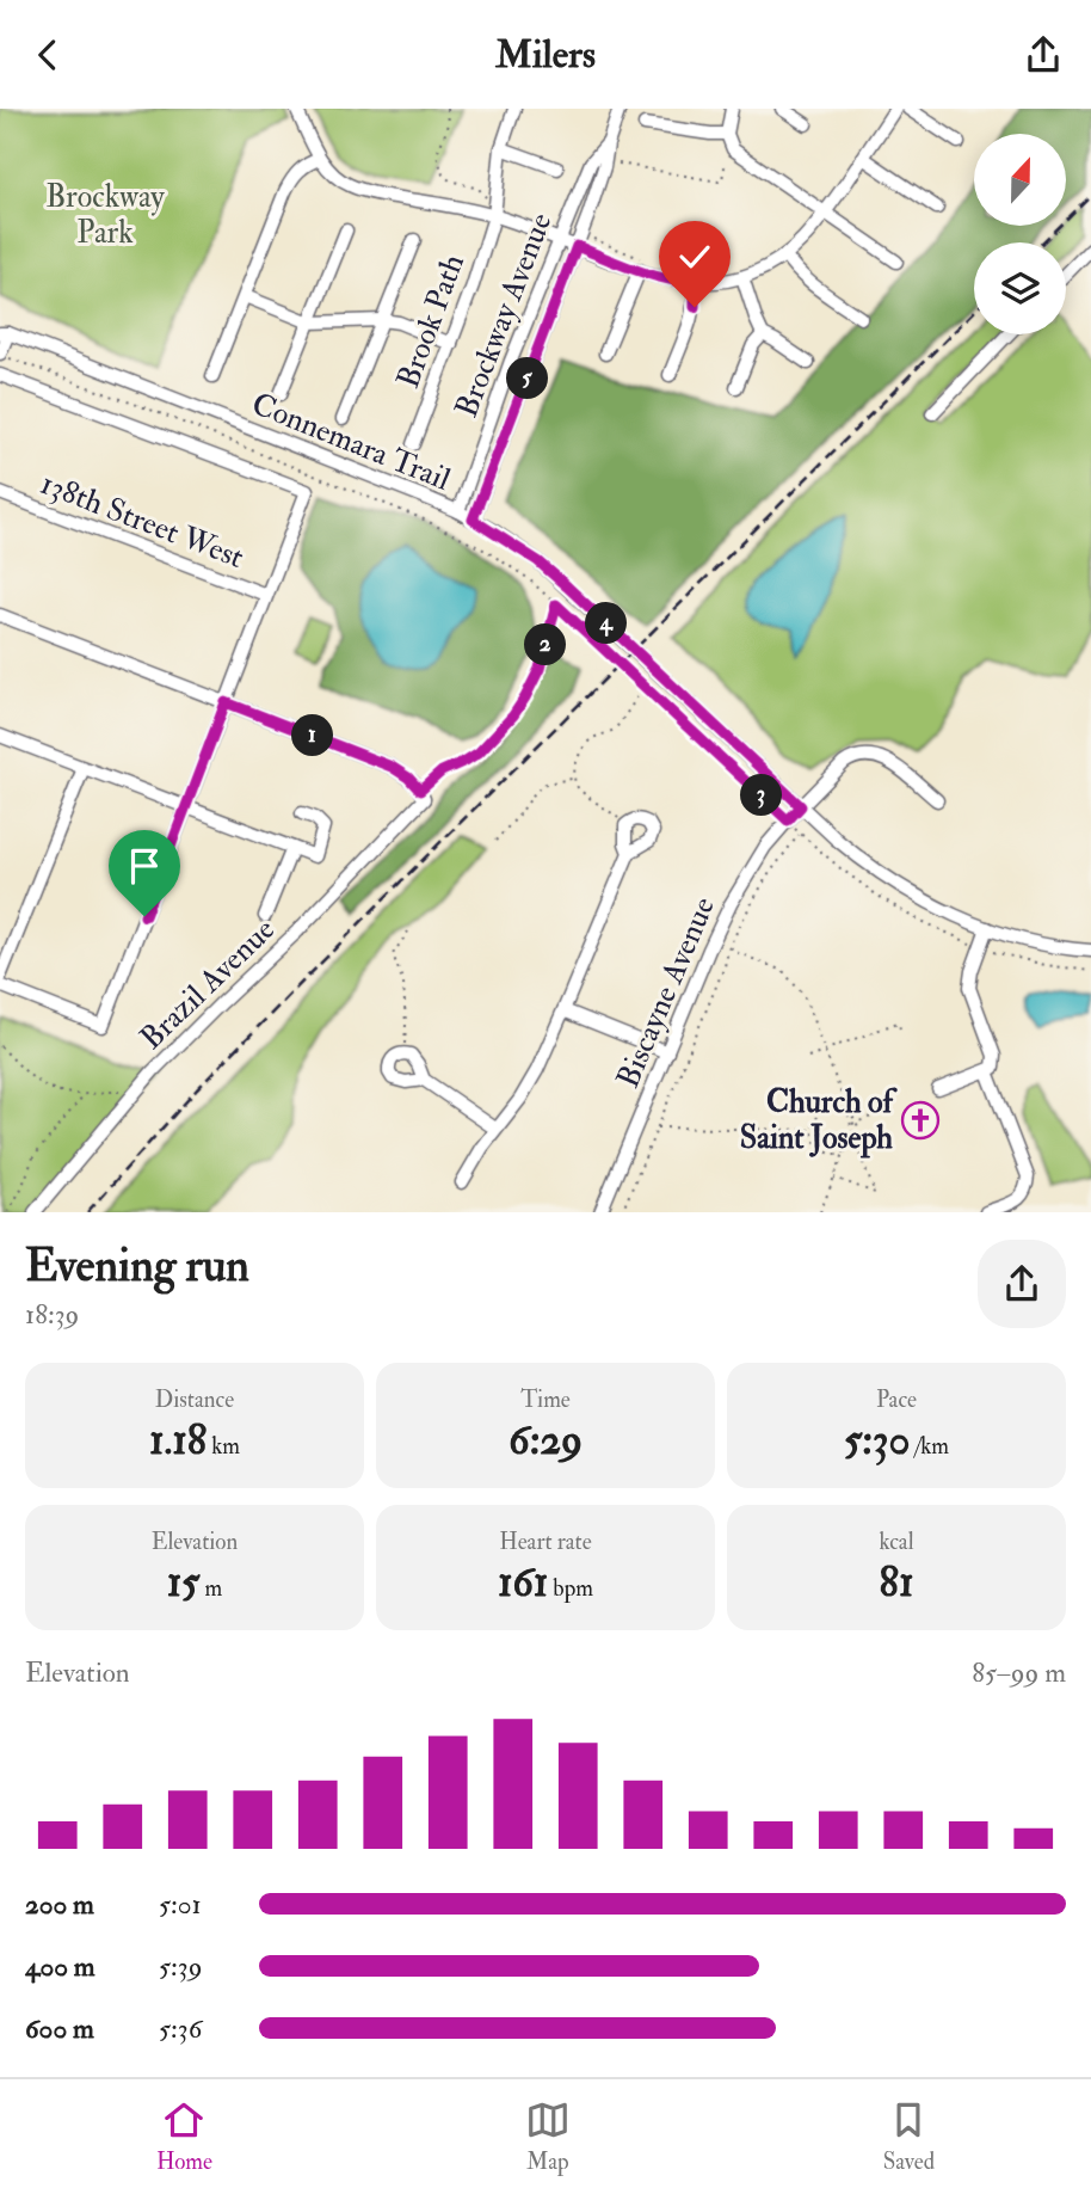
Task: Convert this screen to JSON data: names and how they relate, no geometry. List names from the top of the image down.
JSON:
{
  "streets": {
    "street": [
      "Brockway Avenue",
      "Brook Path",
      "Connemara Trail",
      "138th Street West",
      "Brazil Avenue",
      "Biscayne Avenue"
    ]
  },
  "crossings": [
    ["Brockway Avenue", "Connemara Trail"],
    ["Connemara Trail", "Biscayne Avenue"]
  ],
  "parks": ["Brockway Park"],
  "places": {
    "church": ["Church of Saint Joseph"]
  },
  "north": "top",
  "page": {
    "header": "Milers",
    "pins": [
      "5",
      "4",
      "2",
      "1",
      "3"
    ],
    "heading": ["Evening run", "18:39"],
    "stats": [
      ["Distance", "1.18 km"],
      ["Time", "6:29"],
      ["Pace", "5:30 /km"],
      ["Elevation", "15 m"],
      ["Heart rate", "161 bpm"],
      ["kcal", "81"]
    ],
    "chart": ["Elevation", "85–99 m"],
    "list": [
      {
        "name": "200 m",
        "note": "5:01"
      },
      {
        "name": "400 m",
        "note": "5:39"
      },
      {
        "name": "600 m",
        "note": "5:36"
      }
    ],
    "tabs": ["Home", "Map", "Saved"]
  }
}
